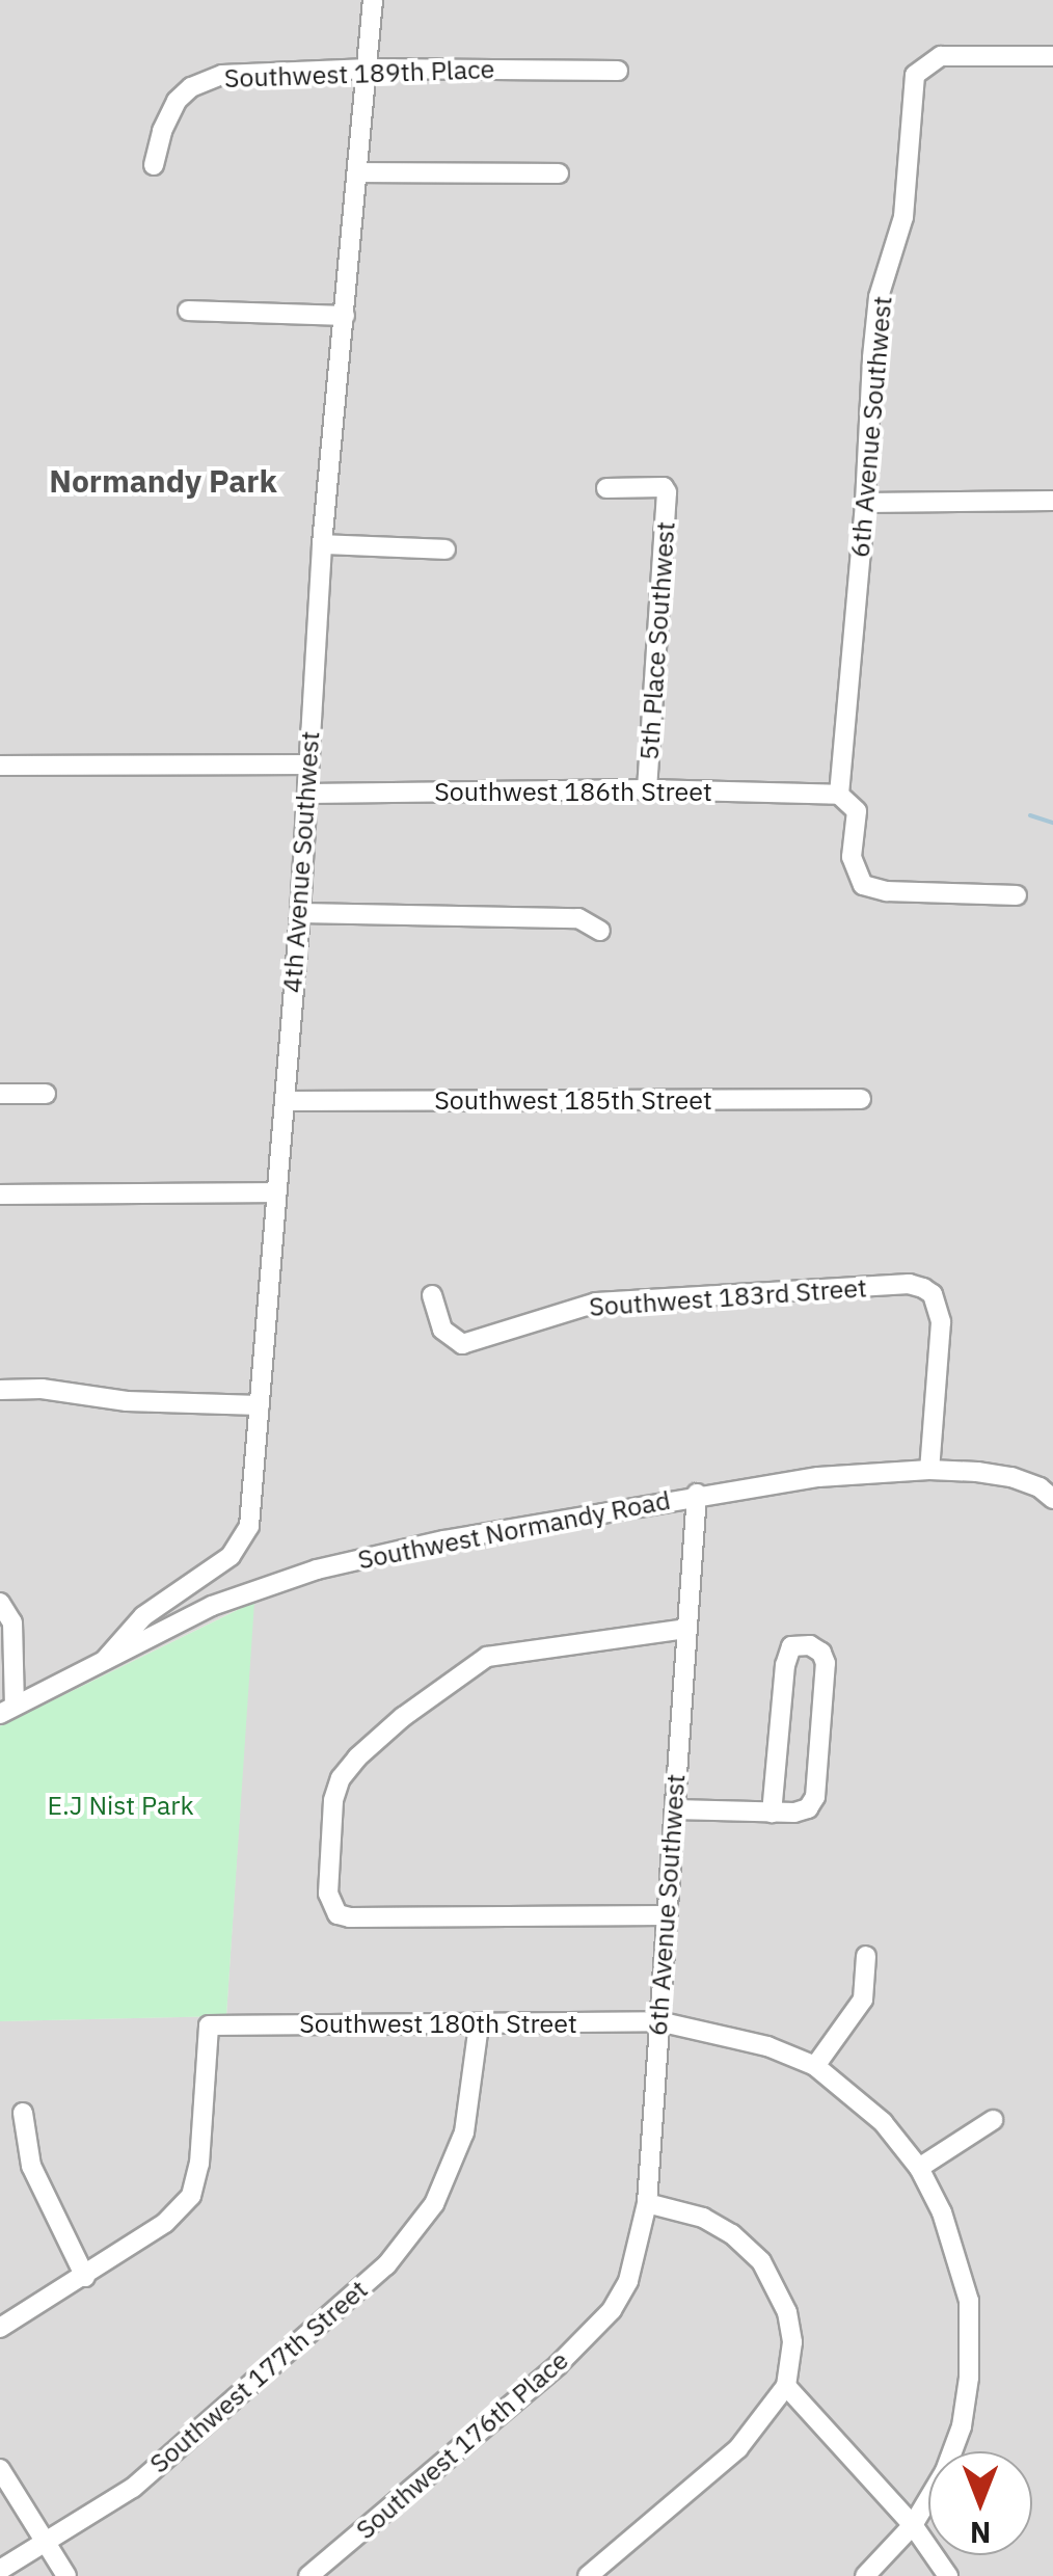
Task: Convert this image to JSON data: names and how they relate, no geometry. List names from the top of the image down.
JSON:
{
  "streets": {
    "street": [
      "Southwest 189th Place",
      "6th Avenue Southwest",
      "5th Place Southwest",
      "Southwest 186th Street",
      "4th Avenue Southwest",
      "Southwest 185th Street",
      "Southwest 183rd Street",
      "Southwest Normandy Road",
      "Southwest 180th Street",
      "Southwest 177th Street",
      "Southwest 176th Place"
    ]
  },
  "crossings": [
    ["Southwest 189th Place", "4th Avenue Southwest"],
    ["6th Avenue Southwest", "Southwest 186th Street"],
    ["6th Avenue Southwest", "Southwest Normandy Road"],
    ["6th Avenue Southwest", "Southwest 180th Street"],
    ["6th Avenue Southwest", "Southwest 176th Place"],
    ["5th Place Southwest", "Southwest 186th Street"],
    ["Southwest 186th Street", "4th Avenue Southwest"],
    ["4th Avenue Southwest", "Southwest 185th Street"],
    ["4th Avenue Southwest", "Southwest Normandy Road"],
    ["Southwest 183rd Street", "Southwest Normandy Road"],
    ["Southwest 180th Street", "Southwest 177th Street"]
  ],
  "districts": ["Normandy Park"],
  "parks": ["E.J Nist Park"],
  "north": "bottom"
}
